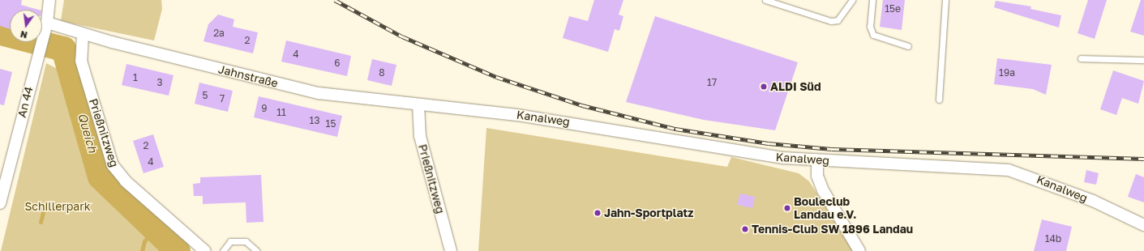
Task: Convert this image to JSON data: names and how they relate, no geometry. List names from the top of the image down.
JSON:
{
  "streets": {
    "street": [
      "Jahnstraße",
      "An 44",
      "Kanalweg",
      "Prießnitzweg"
    ]
  },
  "crossings": [
    ["Jahnstraße", "An 44"],
    ["Jahnstraße", "Kanalweg"],
    ["Jahnstraße", "Prießnitzweg"]
  ],
  "water": ["Queich"],
  "parks": ["Schillerpark"],
  "places": [
    "ALDI Süd",
    "Bouleclub Landau e.V.",
    "Jahn-Sportplatz",
    "Tennis-Club SW 1896 Landau"
  ],
  "house_numbers": [
    "15e",
    "2a",
    "2",
    "4",
    "6",
    "8",
    "19a",
    "1",
    "3",
    "17",
    "5",
    "7",
    "9",
    "11",
    "13",
    "15",
    "2",
    "4",
    "14b"
  ],
  "north": "bottom"
}
